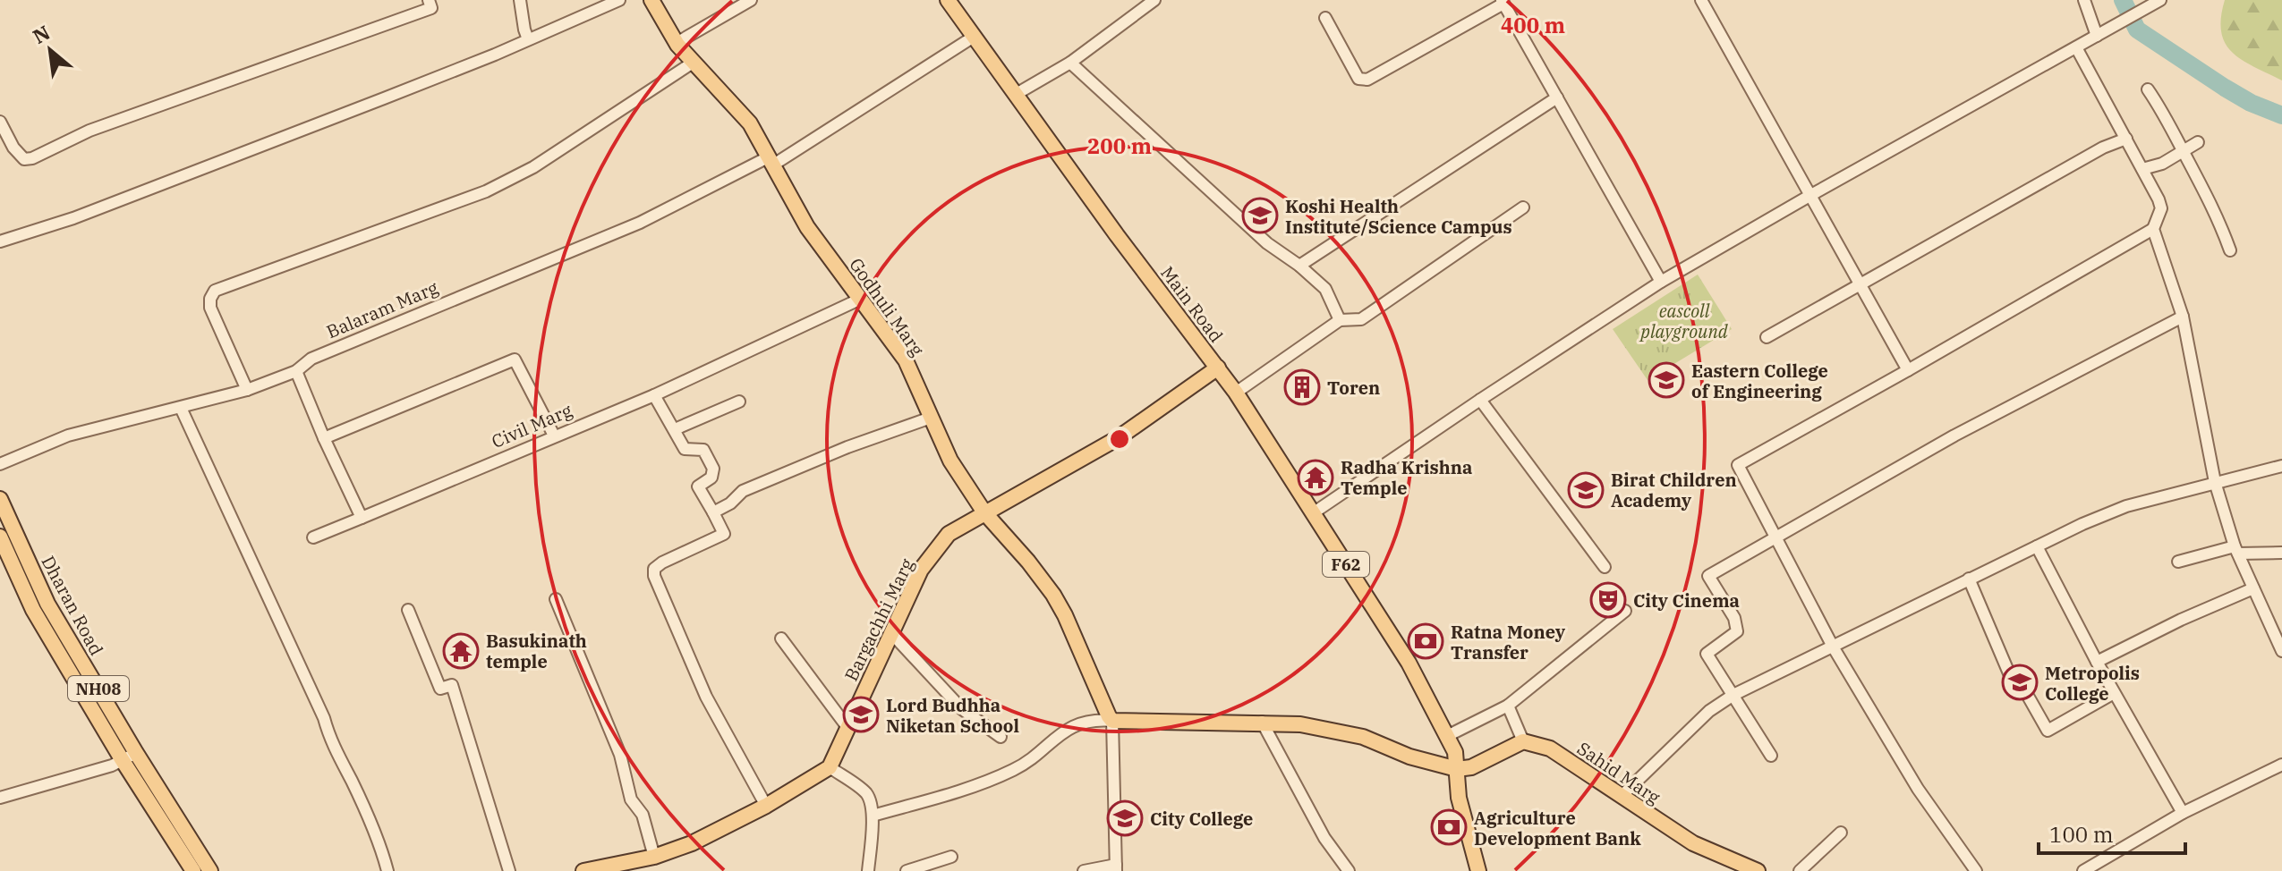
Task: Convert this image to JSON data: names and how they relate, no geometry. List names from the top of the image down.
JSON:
{
  "streets": {
    "main road": [
      "Main Road",
      "Godhuli Marg",
      "F62",
      "Dharan Road",
      "Bargachhi Marg",
      "NH08",
      "Sahid Marg"
    ],
    "street": ["Balaram Marg", "Civil Marg"]
  },
  "crossings": [
    ["Main Road", "Balaram Marg"],
    ["Main Road", "F62"],
    ["Main Road", "Bargachhi Marg"],
    ["Godhuli Marg", "Balaram Marg"],
    ["Godhuli Marg", "Civil Marg"],
    ["Godhuli Marg", "Bargachhi Marg"],
    ["F62", "Bargachhi Marg"]
  ],
  "parks": ["eascoll playground"],
  "places": {
    "school or university": [
      "Koshi Health Institute/Science Campus",
      "Eastern College of Engineering",
      "Birat Children Academy",
      "Metropolis College",
      "Lord Budhha Niketan School",
      "City College"
    ],
    "building": ["Toren"],
    "temple": ["Radha Krishna Temple", "Basukinath temple"],
    "theatre": ["City Cinema"],
    "bank": ["Ratna Money Transfer", "Agriculture Development Bank"]
  },
  "scale_bar": "100 m",
  "north": "top left",
  "rings": ["400 m", "200 m"]
}
